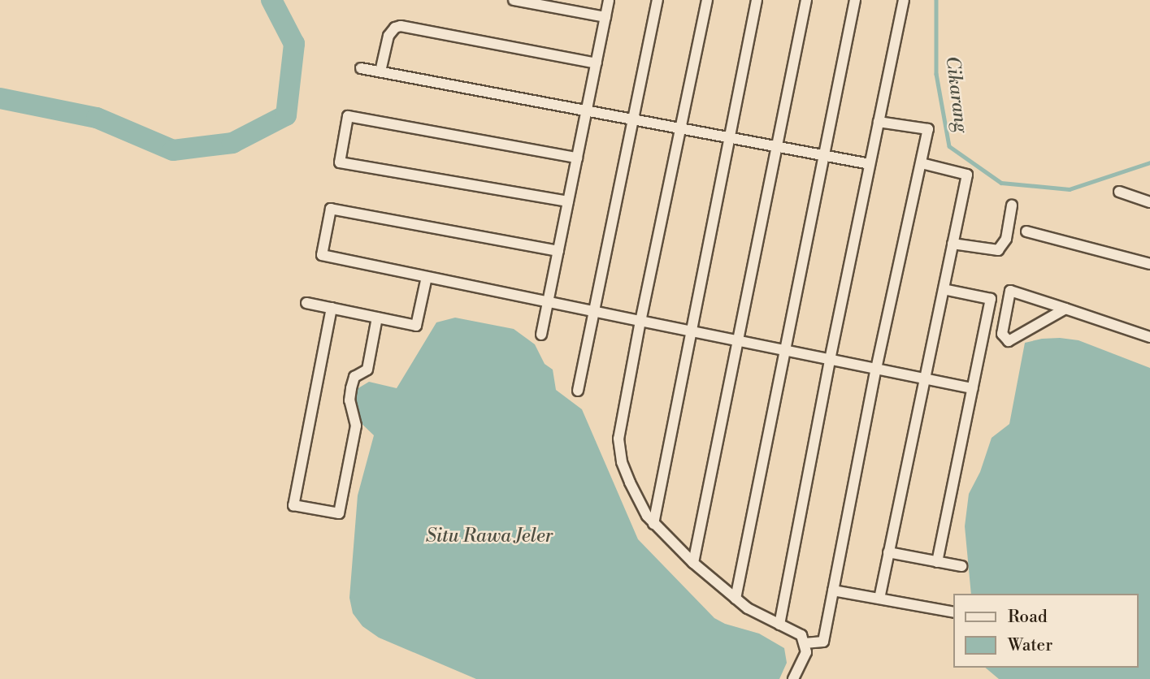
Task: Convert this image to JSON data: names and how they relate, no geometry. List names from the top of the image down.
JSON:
{
  "water": ["Cikarang", "Situ Rawa Jeler"],
  "legend": ["Road", "Water"]
}
